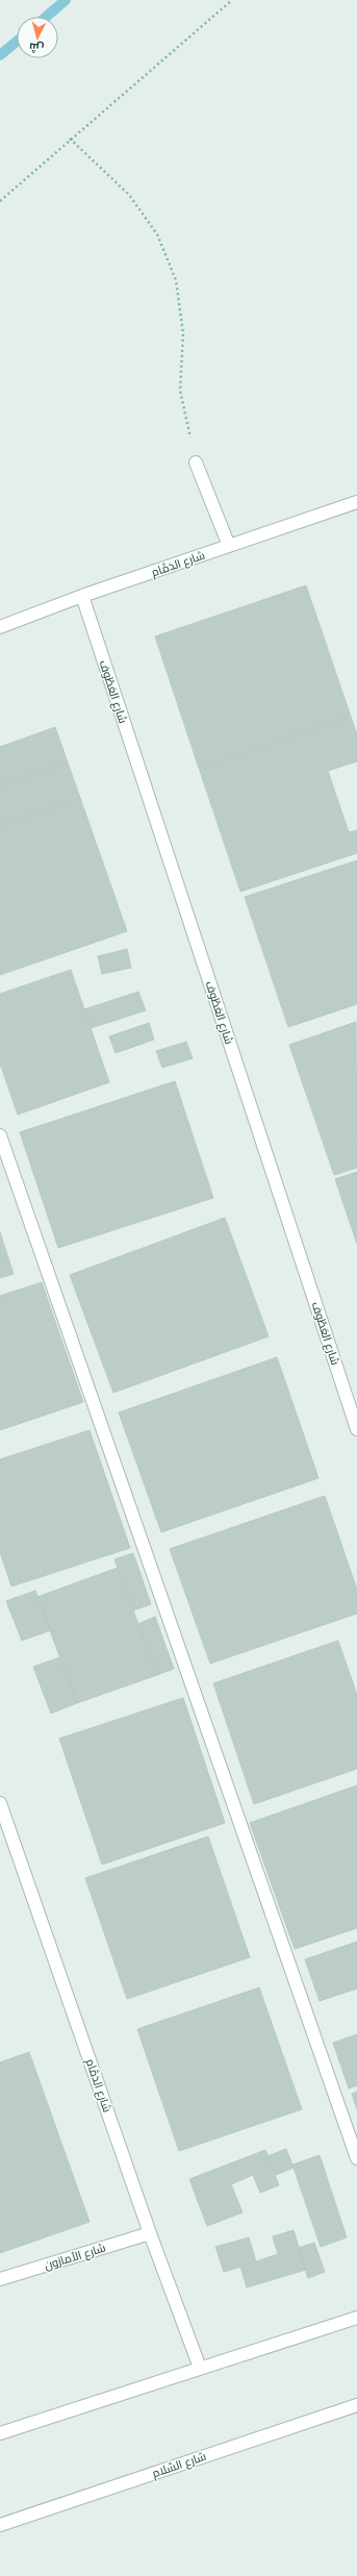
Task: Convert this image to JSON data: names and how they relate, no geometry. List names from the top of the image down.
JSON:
{
  "streets": {
    "street": [
      "شارع الدَمَّام",
      "شارع العَطُوف",
      "شارع الأمازون",
      "شارع السَّلام"
    ]
  },
  "crossings": [
    ["شارع الدَمَّام", "شارع العَطُوف"],
    ["شارع الدَمَّام", "شارع الأمازون"]
  ],
  "north": "bottom"
}
